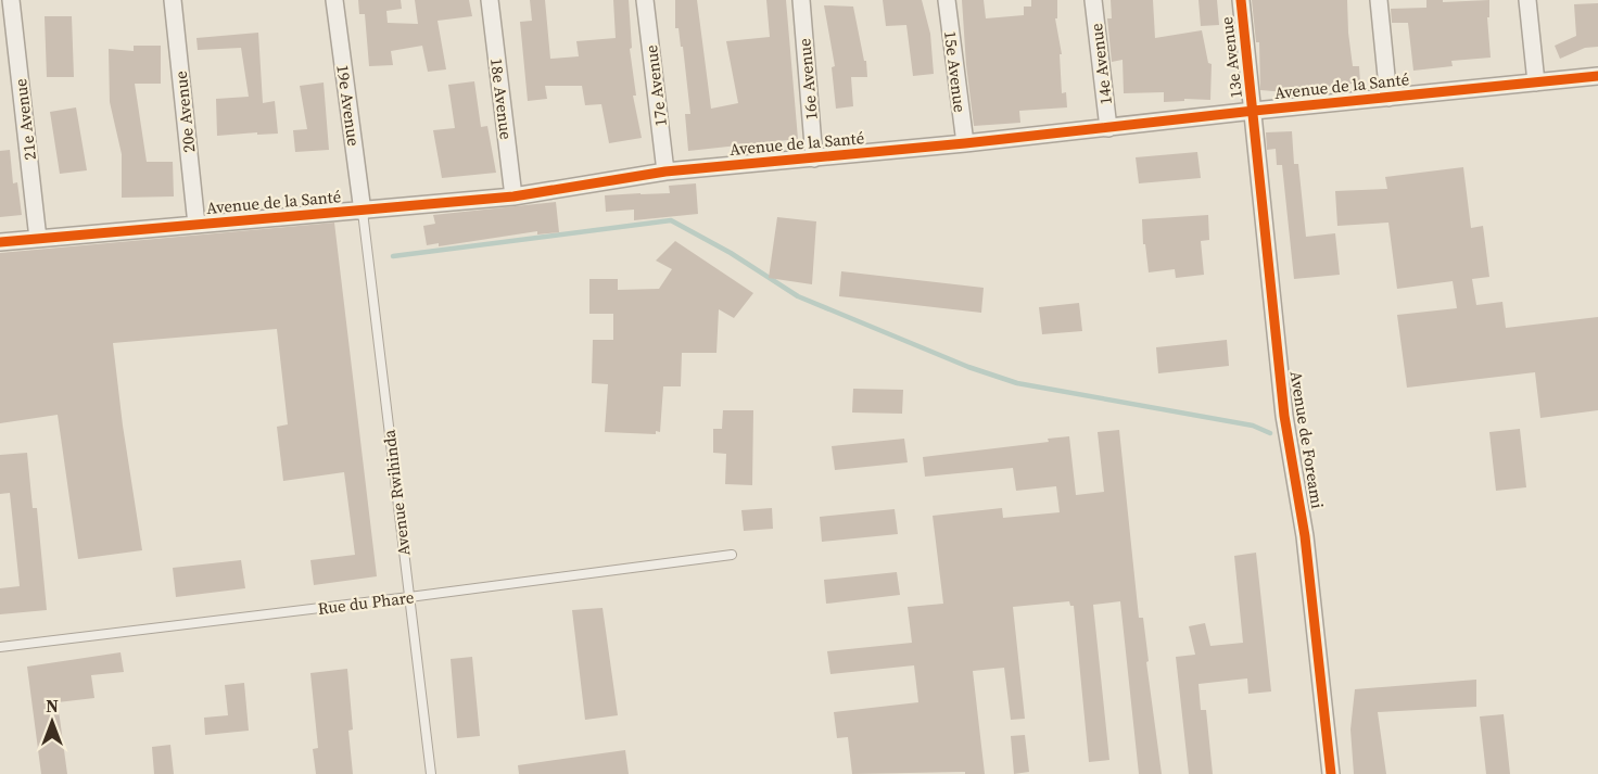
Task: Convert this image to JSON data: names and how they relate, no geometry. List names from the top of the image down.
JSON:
{
  "streets": {
    "street": [
      "13e Avenue",
      "14e Avenue",
      "15e Avenue",
      "16e Avenue",
      "17e Avenue",
      "Avenue de la Santé",
      "18e Avenue",
      "19e Avenue",
      "20e Avenue",
      "21e Avenue",
      "Avenue de Foreami"
    ],
    "lane": ["Avenue Rwihinda", "Rue du Phare"]
  },
  "crossings": [
    ["13e Avenue", "Avenue de la Santé"],
    ["13e Avenue", "Avenue de Foreami"],
    ["14e Avenue", "Avenue de la Santé"],
    ["15e Avenue", "Avenue de la Santé"],
    ["16e Avenue", "Avenue de la Santé"],
    ["17e Avenue", "Avenue de la Santé"],
    ["Avenue de la Santé", "18e Avenue"],
    ["Avenue de la Santé", "19e Avenue"],
    ["Avenue de la Santé", "20e Avenue"],
    ["Avenue de la Santé", "21e Avenue"],
    ["Avenue de la Santé", "Avenue de Foreami"],
    ["Avenue de la Santé", "Avenue Rwihinda"],
    ["19e Avenue", "Avenue Rwihinda"],
    ["Avenue Rwihinda", "Rue du Phare"]
  ],
  "north": "top"
}
